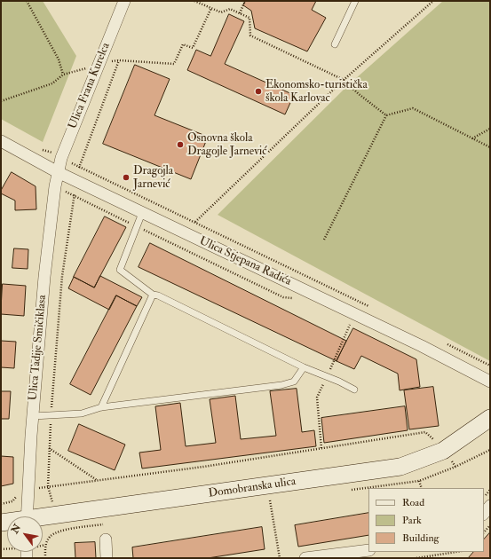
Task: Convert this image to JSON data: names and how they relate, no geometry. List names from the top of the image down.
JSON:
{
  "streets": {
    "main road": ["Domobranska ulica"],
    "street": ["Ulica Frana Kurelca", "Ulica Stjepana Radića", "Ulica Tadije Smičiklasa"]
  },
  "crossings": [
    ["Ulica Frana Kurelca", "Ulica Stjepana Radića"],
    ["Ulica Frana Kurelca", "Ulica Tadije Smičiklasa"],
    ["Ulica Stjepana Radića", "Ulica Tadije Smičiklasa"]
  ],
  "places": ["Ekonomsko-turistička škola Karlovac", "Osnovna škola Dragojle Jarnević", "Dragojla Jarnević"],
  "legend": ["Road", "Park", "Building"],
  "north": "top left"
}
